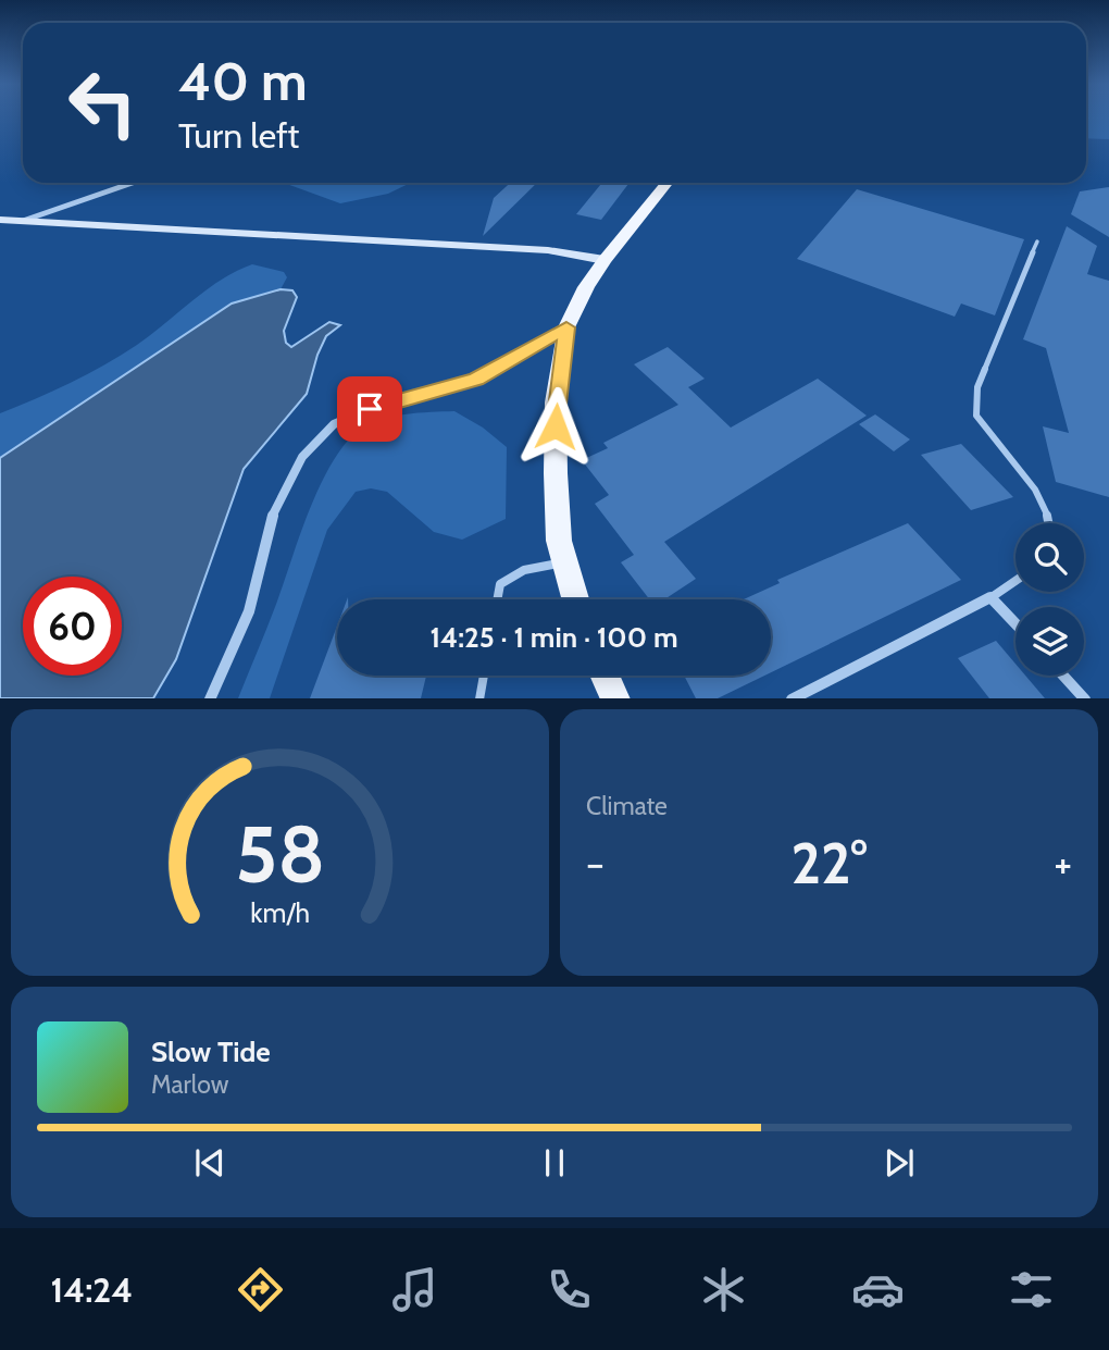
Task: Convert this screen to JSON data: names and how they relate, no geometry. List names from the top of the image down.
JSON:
{
  "page": {
    "turn": ["40 m", "Turn left"],
    "limit": "60",
    "trip": "14:25 · 1 min · 100 m",
    "tile": "Climate",
    "heat": ["−", "22°", "+"],
    "song": ["Slow Tide", "Marlow"],
    "tabs": "14:24",
    "gauge": ["58", "km/h"]
  }
}
